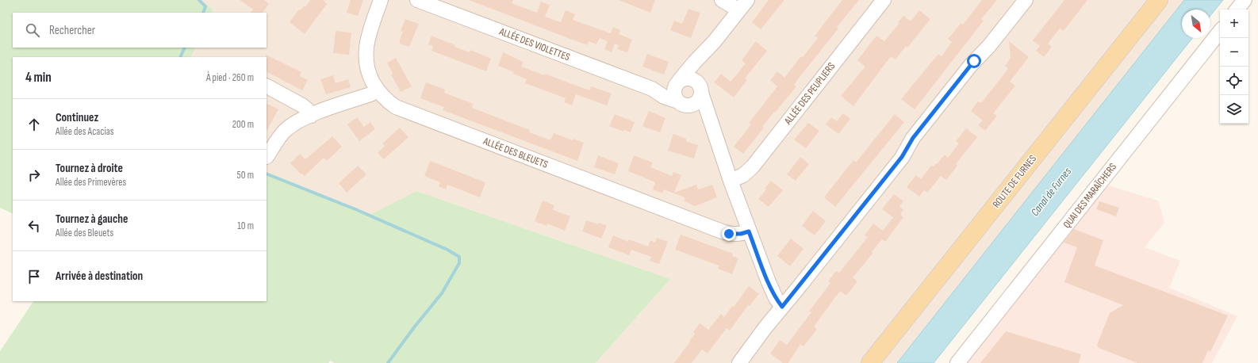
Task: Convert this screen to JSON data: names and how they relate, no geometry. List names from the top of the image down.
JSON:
{
  "streets": {
    "main road": ["ROUTE DE FURNES"],
    "street": [
      "ALLÉE DES VIOLETTES",
      "ALLÉE DES PEUPLIERS",
      "ALLÉE DES BLEUETS",
      "QUAI DES MARAÎCHERS"
    ]
  },
  "water": ["Canal de Furnes"],
  "north": "bottom right",
  "page": {
    "map_buttons": ["+", "−"],
    "search": "Rechercher",
    "heading": ["4 min", "À pied · 260 m"],
    "list": [
      ["Continuez", "Allée des Acacias", "200 m"],
      ["Tournez à droite", "Allée des Primevères", "50 m"],
      ["Tournez à gauche", "Allée des Bleuets", "10 m"],
      "Arrivée à destination"
    ]
  }
}
